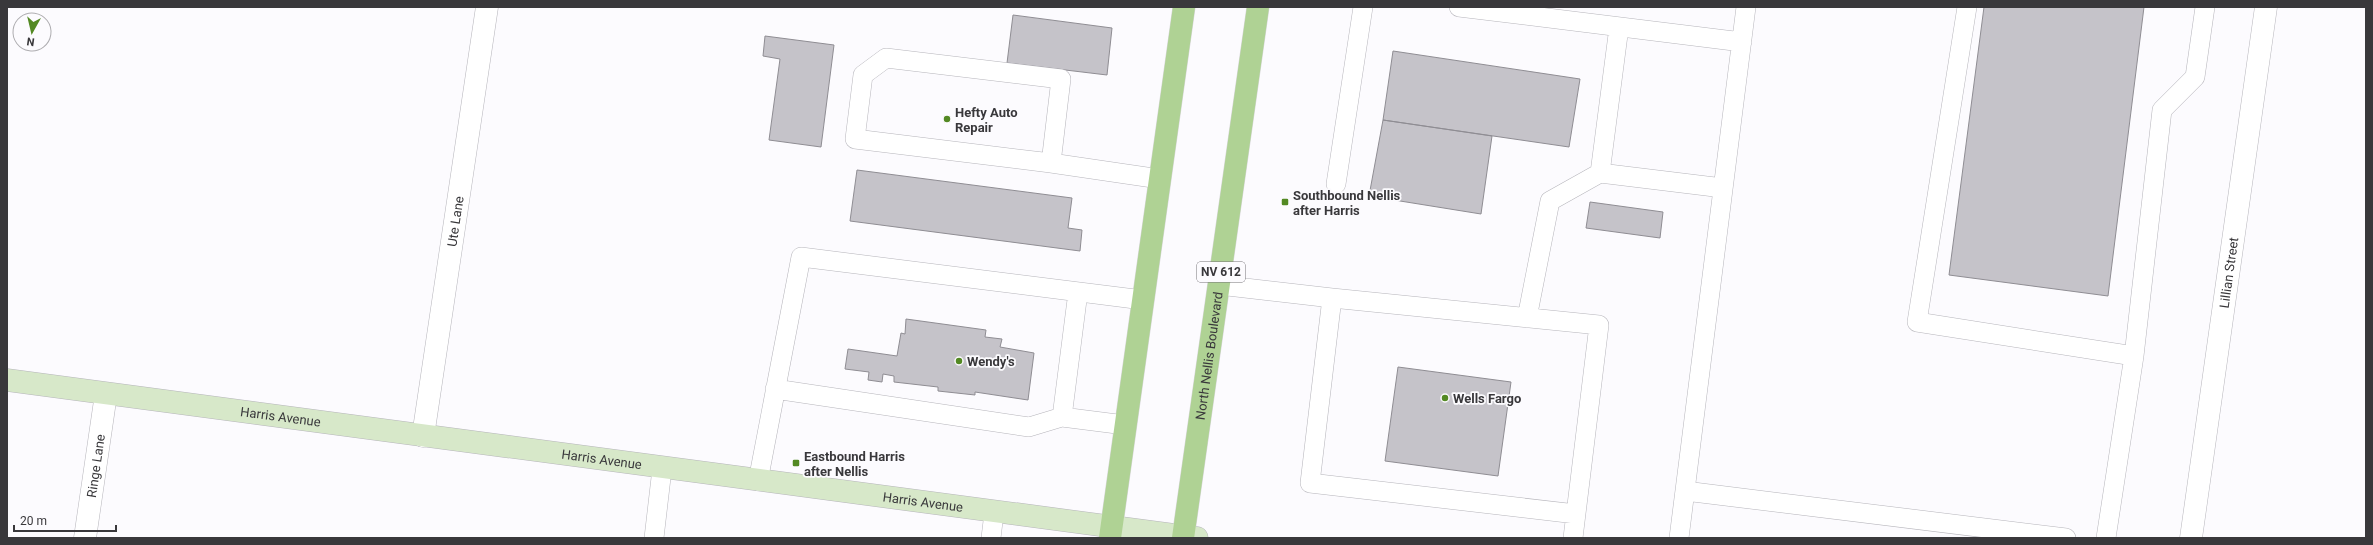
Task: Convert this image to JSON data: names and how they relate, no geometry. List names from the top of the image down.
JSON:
{
  "streets": {
    "main road": ["NV 612", "North Nellis Boulevard"],
    "street": [
      "Ute Lane",
      "Lillian Street",
      "Harris Avenue",
      "Ringe Lane"
    ]
  },
  "crossings": [
    ["Ute Lane", "Harris Avenue"],
    ["North Nellis Boulevard", "Harris Avenue"],
    ["Harris Avenue", "Ringe Lane"]
  ],
  "places": {
    "other": ["Hefty Auto Repair", "Wendy's", "Wells Fargo"],
    "transit": ["Southbound Nellis after Harris", "Eastbound Harris after Nellis"]
  },
  "scale_bar": "20 m",
  "north": "bottom"
}
